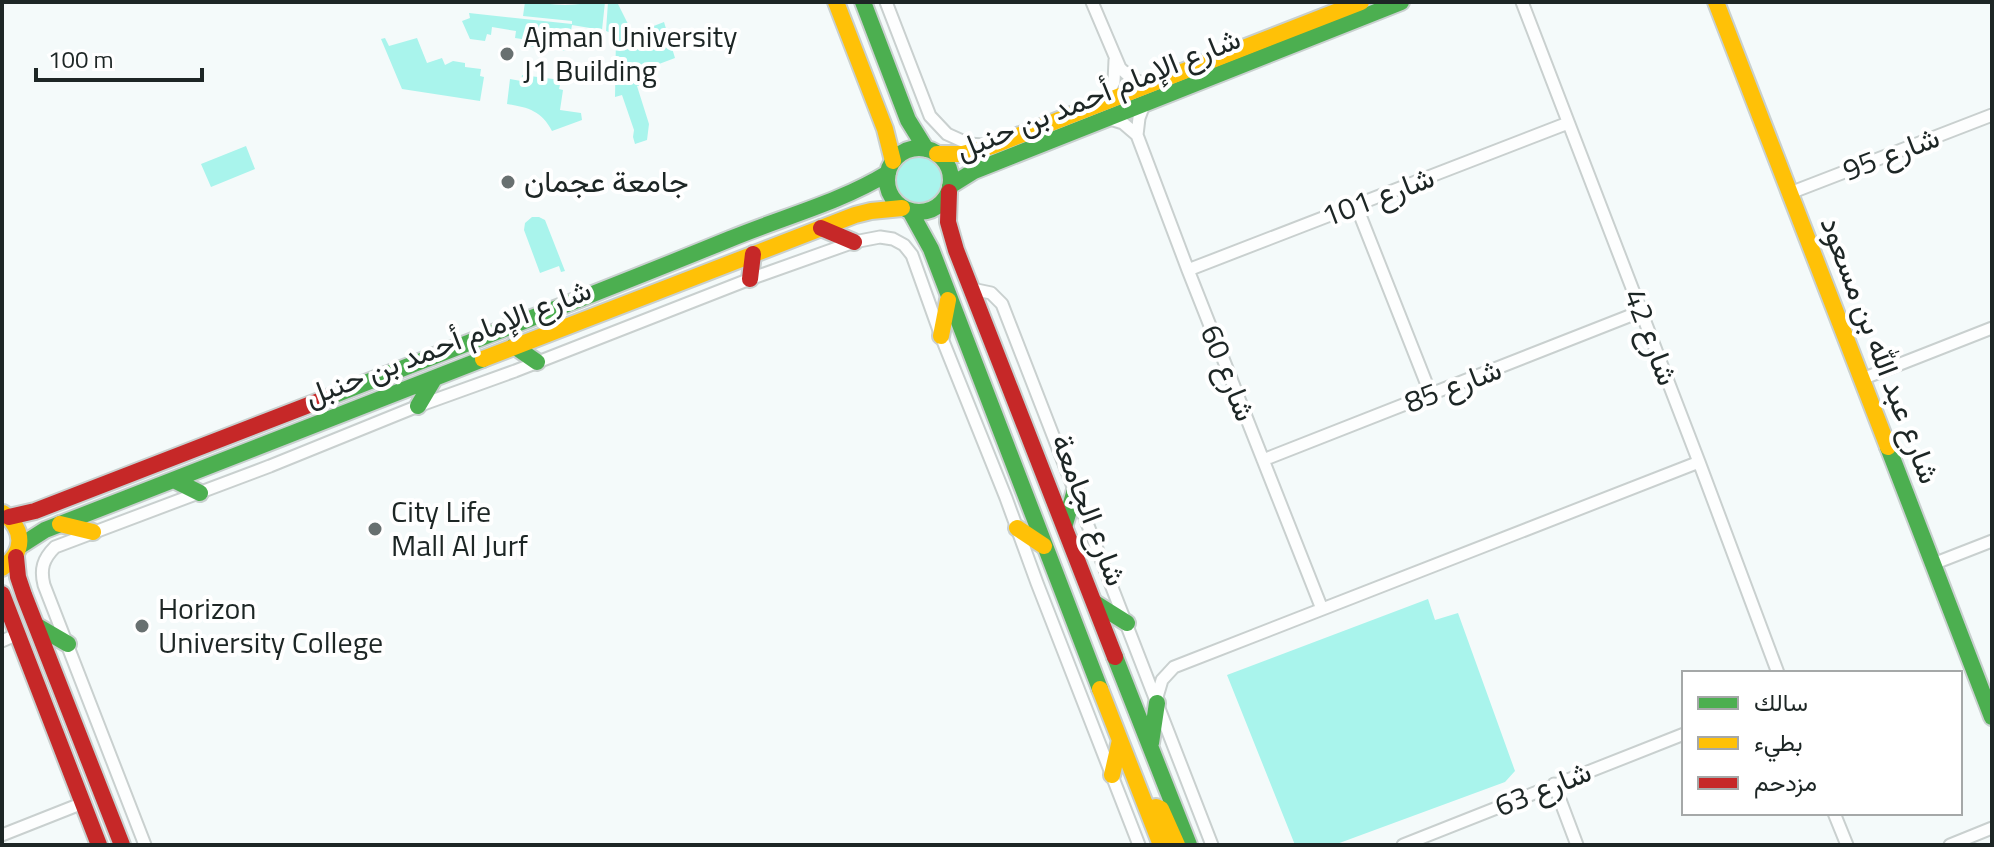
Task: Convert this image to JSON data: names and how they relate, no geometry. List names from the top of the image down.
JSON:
{
  "streets": {
    "street": [
      "شارع الإمام أحمد بن حنبل",
      "شارع 95",
      "شارع 101",
      "شارع 42",
      "شارع عبد الله بن مسعود",
      "شارع 60",
      "شارع 85",
      "شارع الجامعة",
      "شارع 63"
    ]
  },
  "crossings": [
    ["شارع الإمام أحمد بن حنبل", "شارع الجامعة"],
    ["شارع 95", "شارع عبد الله بن مسعود"],
    ["شارع 101", "شارع 42"],
    ["شارع 101", "شارع 60"],
    ["شارع 42", "شارع 85"],
    ["شارع 60", "شارع 85"]
  ],
  "places": [
    "Ajman University J1 Building",
    "جامعة عجمان",
    "City Life Mall Al Jurf",
    "Horizon University College"
  ],
  "legend": ["سالك", "بطيء", "مزدحم"],
  "scale_bar": "100 m"
}
